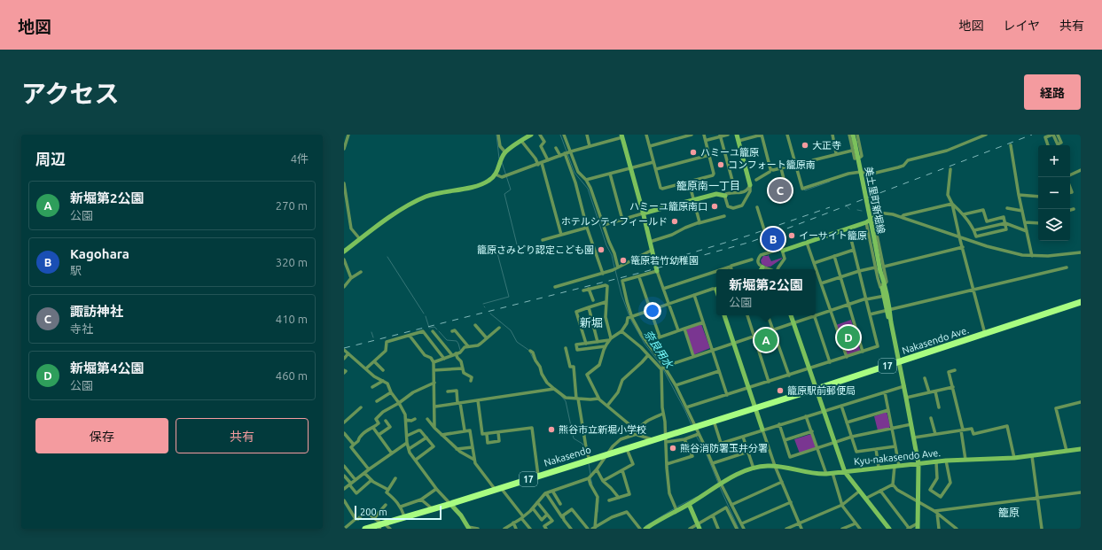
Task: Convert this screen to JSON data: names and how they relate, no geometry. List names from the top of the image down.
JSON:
{
  "streets": {
    "highway": ["Nakasendo Ave.", "17", "Nakasendo"],
    "main road": ["美土里町新堀線", "Kyu-nakasendo Ave."]
  },
  "crossings": [
    ["美土里町新堀線", "Nakasendo Ave."],
    ["美土里町新堀線", "Kyu-nakasendo Ave."],
    ["Nakasendo Ave.", "Nakasendo"]
  ],
  "districts": ["籠原南一丁目", "新堀", "籠原"],
  "water": ["奈良用水"],
  "places": [
    "大正寺",
    "ハミーユ籠原",
    "コンフォート籠原南",
    "ハミーユ籠原南口",
    "ホテルシティフィールド",
    "イーサイト籠原",
    "籠原さみどり認定こども園",
    "篭原若竹幼稚園",
    "籠原駅前郵便局",
    "熊谷市立新堀小学校",
    "熊谷消防署玉井分署"
  ],
  "scale_bar": "200 m",
  "page": {
    "header": "地図",
    "nav": ["地図", "レイヤ", "共有"],
    "title": "アクセス",
    "buttons": [
      "経路",
      ["保存", "共有"]
    ],
    "heading": ["周辺", "4件"],
    "map_buttons": ["+", "−"],
    "pins": [
      "C",
      "B",
      "D",
      "A"
    ],
    "list": [
      {
        "mark": "A",
        "name": "新堀第2公園",
        "note": "公園",
        "value": "270 m"
      },
      {
        "mark": "B",
        "name": "Kagohara",
        "note": "駅",
        "value": "320 m"
      },
      {
        "mark": "C",
        "name": "諏訪神社",
        "note": "寺社",
        "value": "410 m"
      },
      {
        "mark": "D",
        "name": "新堀第4公園",
        "note": "公園",
        "value": "460 m"
      }
    ],
    "popup": ["新堀第2公園", "公園"],
    "scale": "200 m"
  }
}
